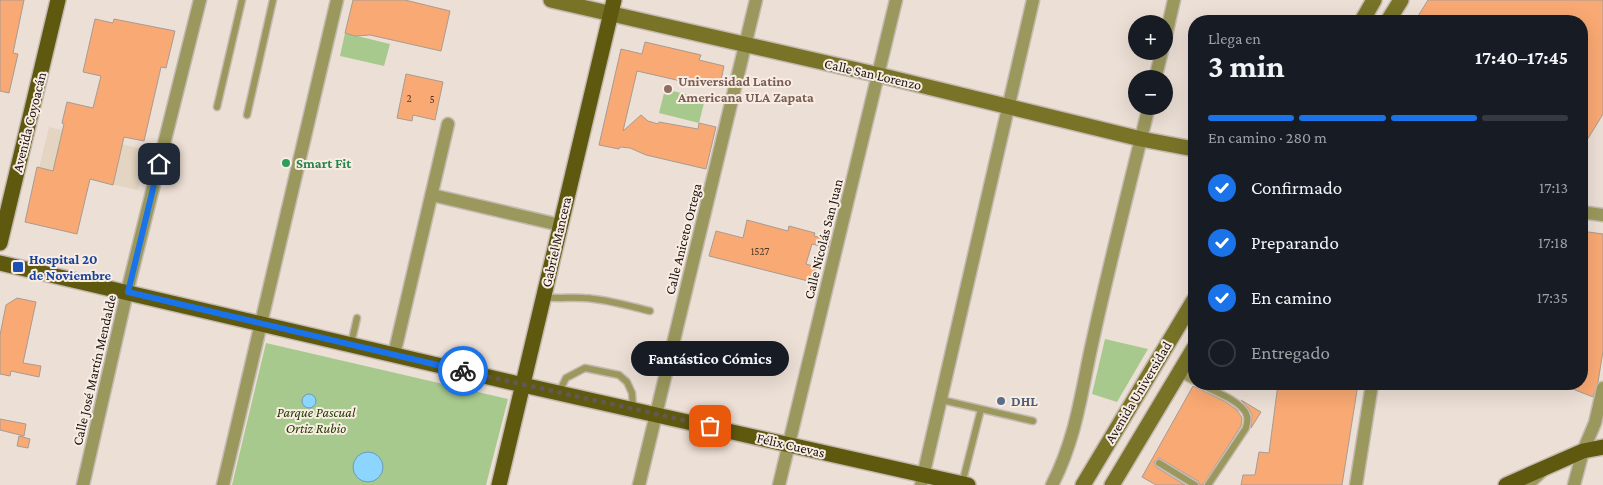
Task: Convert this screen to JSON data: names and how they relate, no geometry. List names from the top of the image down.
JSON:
{
  "streets": {
    "main road": ["Avenida Coyoacán", "Gabriel Mancera", "Félix Cuevas"],
    "street": [
      "Calle San Lorenzo",
      "Calle Aniceto Ortega",
      "Calle Nicolás San Juan",
      "Calle José Martín Mendalde",
      "Avenida Universidad"
    ]
  },
  "crossings": [
    ["Calle San Lorenzo", "Calle Aniceto Ortega"],
    ["Calle San Lorenzo", "Calle Nicolás San Juan"],
    ["Calle San Lorenzo", "Gabriel Mancera"],
    ["Calle Aniceto Ortega", "Félix Cuevas"],
    ["Calle Nicolás San Juan", "Félix Cuevas"],
    ["Gabriel Mancera", "Félix Cuevas"],
    ["Calle José Martín Mendalde", "Félix Cuevas"]
  ],
  "parks": ["Parque Pascual Ortiz Rubio"],
  "places": {
    "other": [
      "Universidad Latino Americana ULA Zapata",
      "Smart Fit",
      "DHL",
      "Fantástico Cómics"
    ],
    "transit": ["Hospital 20 de Noviembre"]
  },
  "house_numbers": ["2", "5", "1527"],
  "page": {
    "map_buttons": ["+", "−"],
    "heading": ["3 min", "Llega en", "17:40–17:45"],
    "bar": "En camino · 280 m",
    "list": [
      ["Confirmado", "17:13"],
      ["Preparando", "17:18"],
      ["En camino", "17:35"],
      "Entregado"
    ],
    "bubble": "Fantástico Cómics"
  }
}
